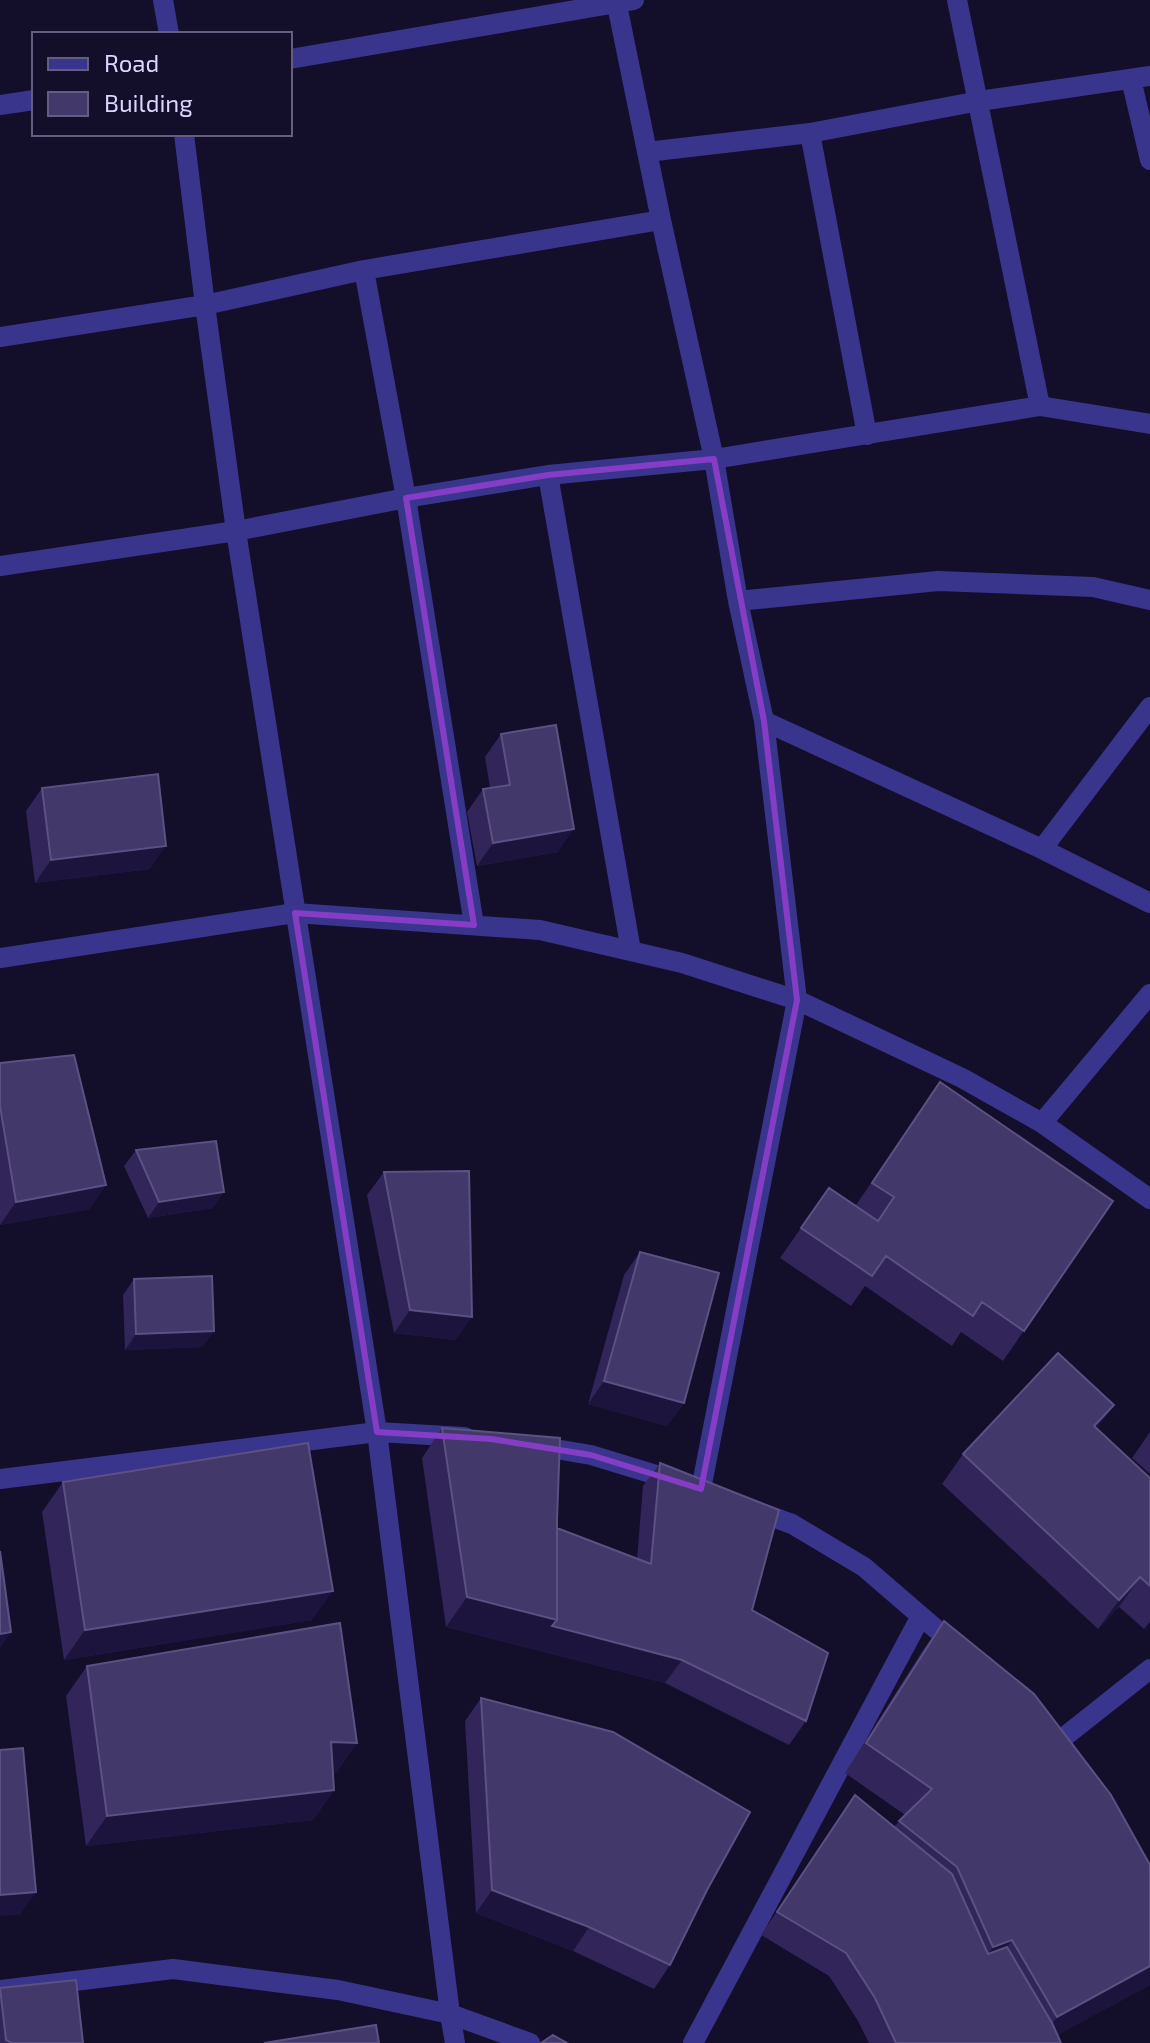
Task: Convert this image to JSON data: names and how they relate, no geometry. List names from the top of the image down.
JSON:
{
  "legend": ["Road", "Building"]
}
